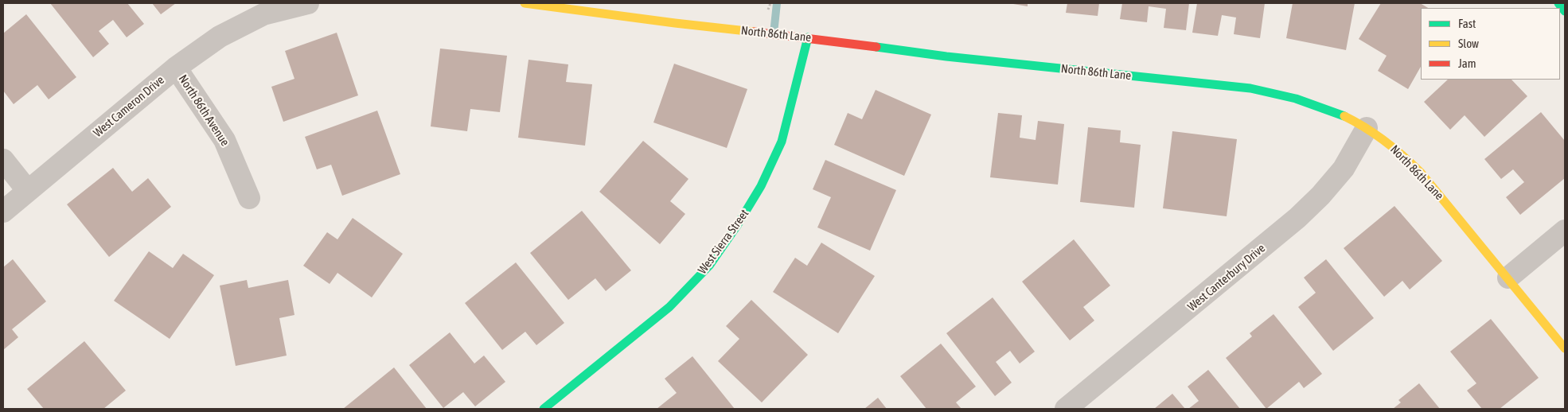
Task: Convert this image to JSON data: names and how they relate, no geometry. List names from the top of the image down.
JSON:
{
  "streets": {
    "street": [
      "North 86th Lane",
      "West Cameron Drive",
      "North 86th Avenue",
      "West Sierra Street",
      "West Canterbury Drive"
    ]
  },
  "crossings": [
    ["North 86th Lane", "West Sierra Street"],
    ["North 86th Lane", "West Canterbury Drive"],
    ["West Cameron Drive", "North 86th Avenue"]
  ],
  "legend": ["Fast", "Slow", "Jam"]
}
